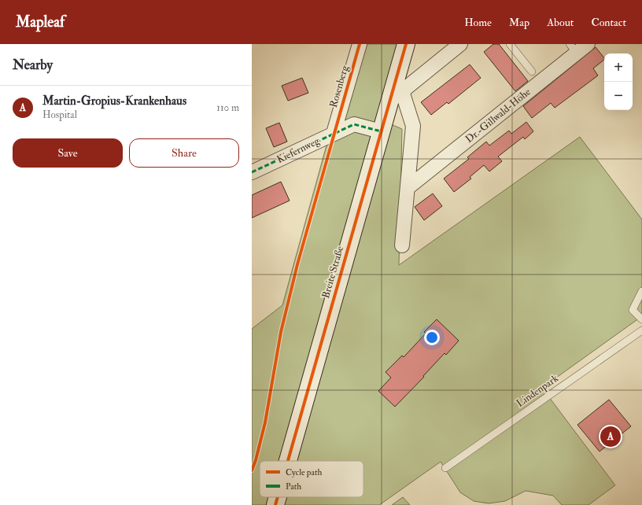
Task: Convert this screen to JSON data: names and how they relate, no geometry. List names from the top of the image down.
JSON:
{
  "streets": {
    "main road": ["Breite Straße"],
    "street": ["Rosenberg", "Dr.-Gillwald-Höhe", "Kiefernweg"],
    "lane": ["Lindenpark"]
  },
  "crossings": [
    ["Rosenberg", "Kiefernweg"],
    ["Kiefernweg", "Breite Straße"]
  ],
  "legend": ["Cycle path", "Path"],
  "page": {
    "header": "Mapleaf",
    "nav": [
      "Home",
      "Map",
      "About",
      "Contact"
    ],
    "heading": "Nearby",
    "map_buttons": ["+", "−"],
    "list": [
      {
        "mark": "A",
        "name": "Martin-Gropius-Krankenhaus",
        "note": "Hospital",
        "value": "110 m"
      }
    ],
    "buttons": ["Save", "Share"],
    "pins": "A"
  }
}
